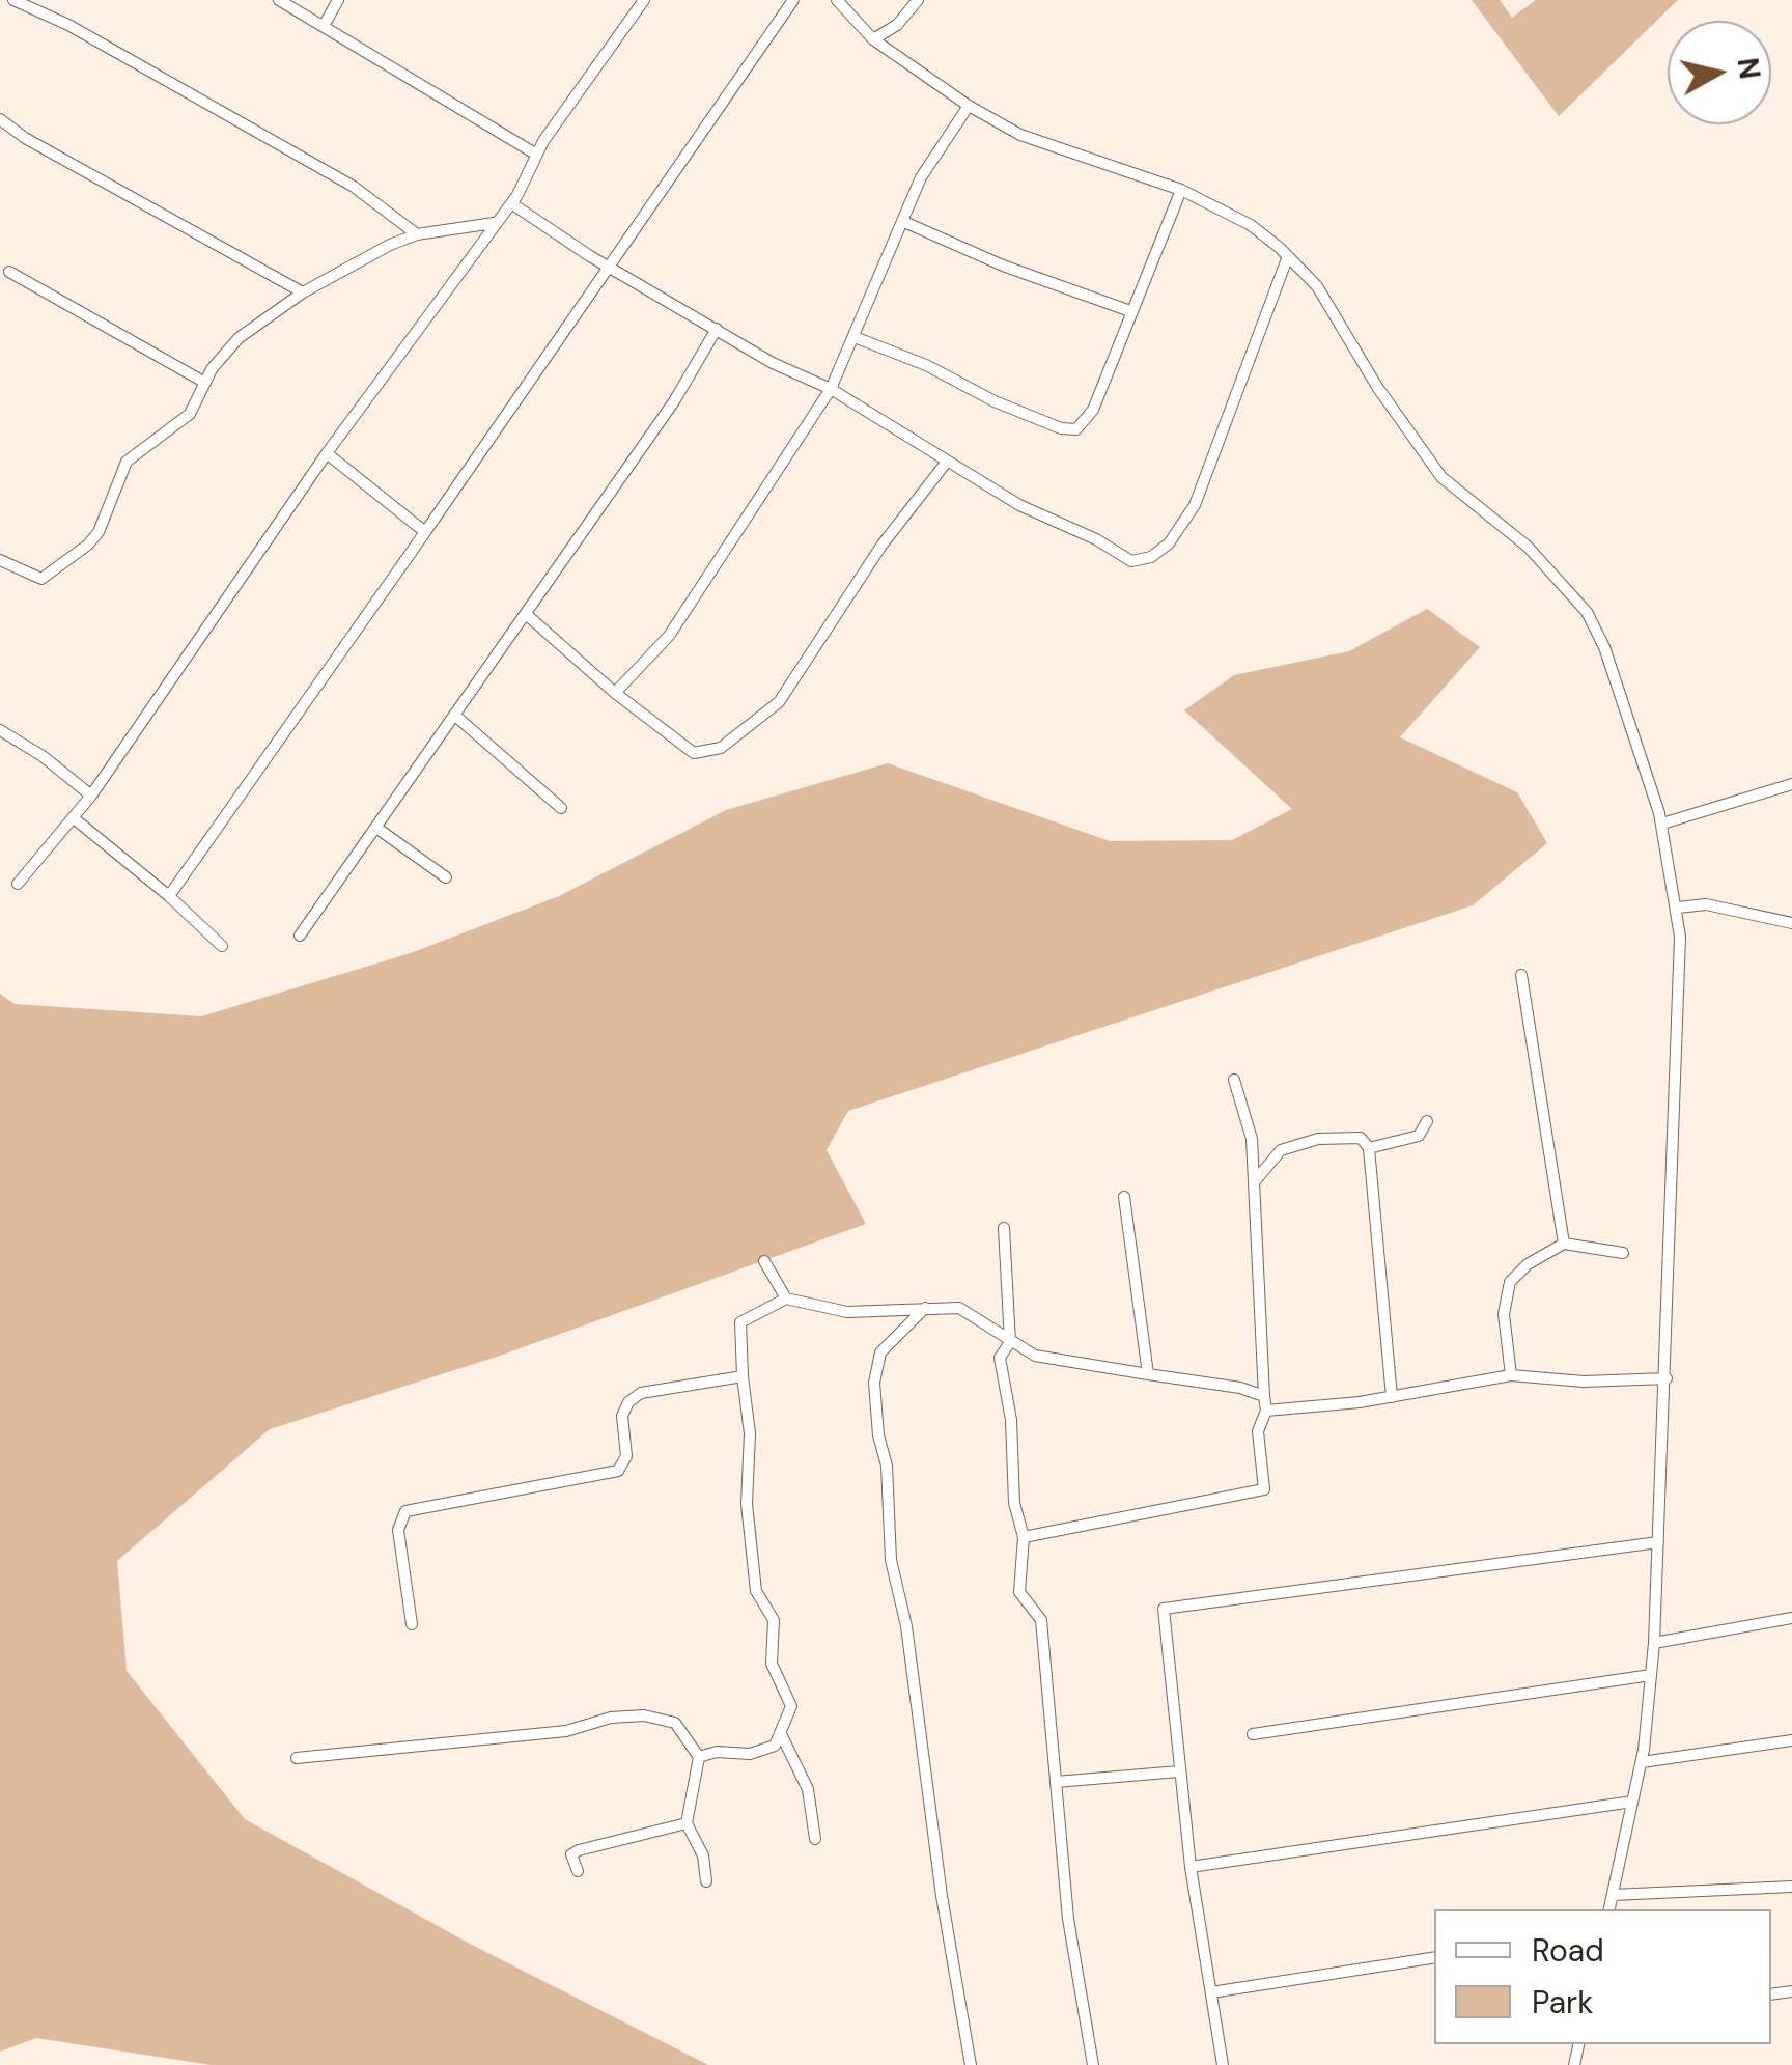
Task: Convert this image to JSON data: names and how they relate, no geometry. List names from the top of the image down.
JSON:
{
  "legend": ["Road", "Park"],
  "north": "right"
}
